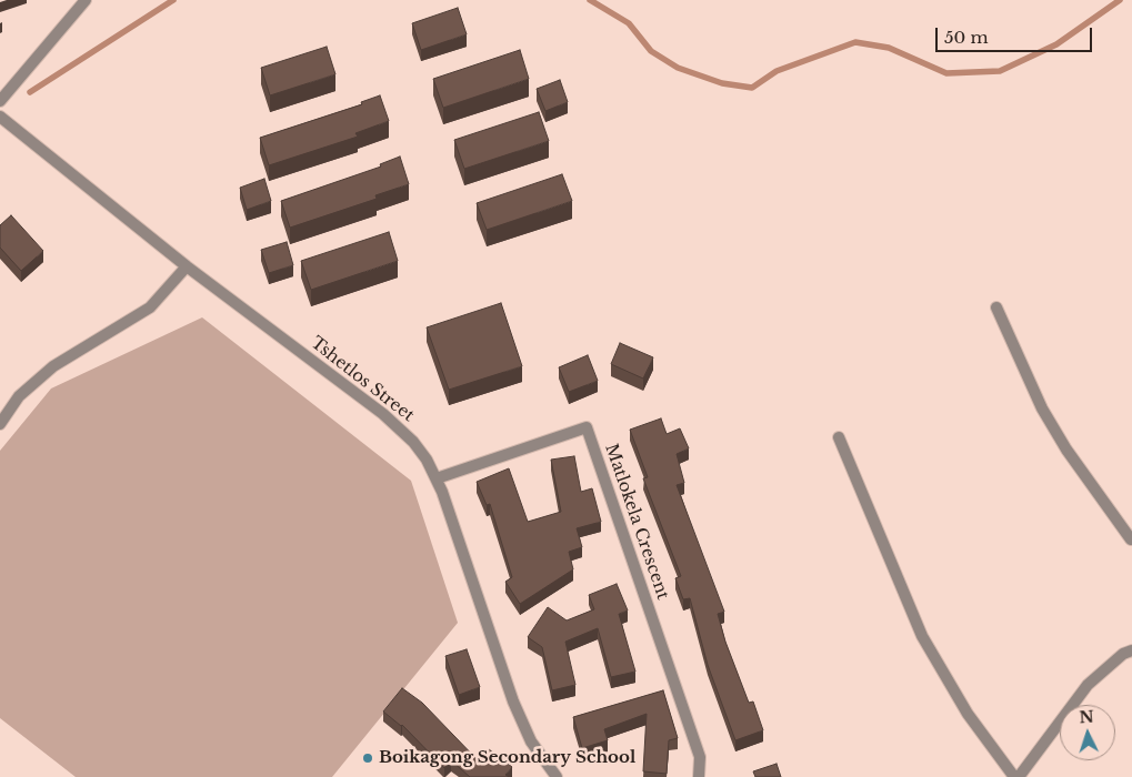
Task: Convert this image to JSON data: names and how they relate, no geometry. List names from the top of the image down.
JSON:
{
  "streets": {
    "street": ["Tshetlos Street", "Matlokela Crescent"]
  },
  "crossings": [
    ["Tshetlos Street", "Matlokela Crescent"]
  ],
  "places": ["Boikagong Secondary School"],
  "scale_bar": "50 m",
  "north": "top"
}
